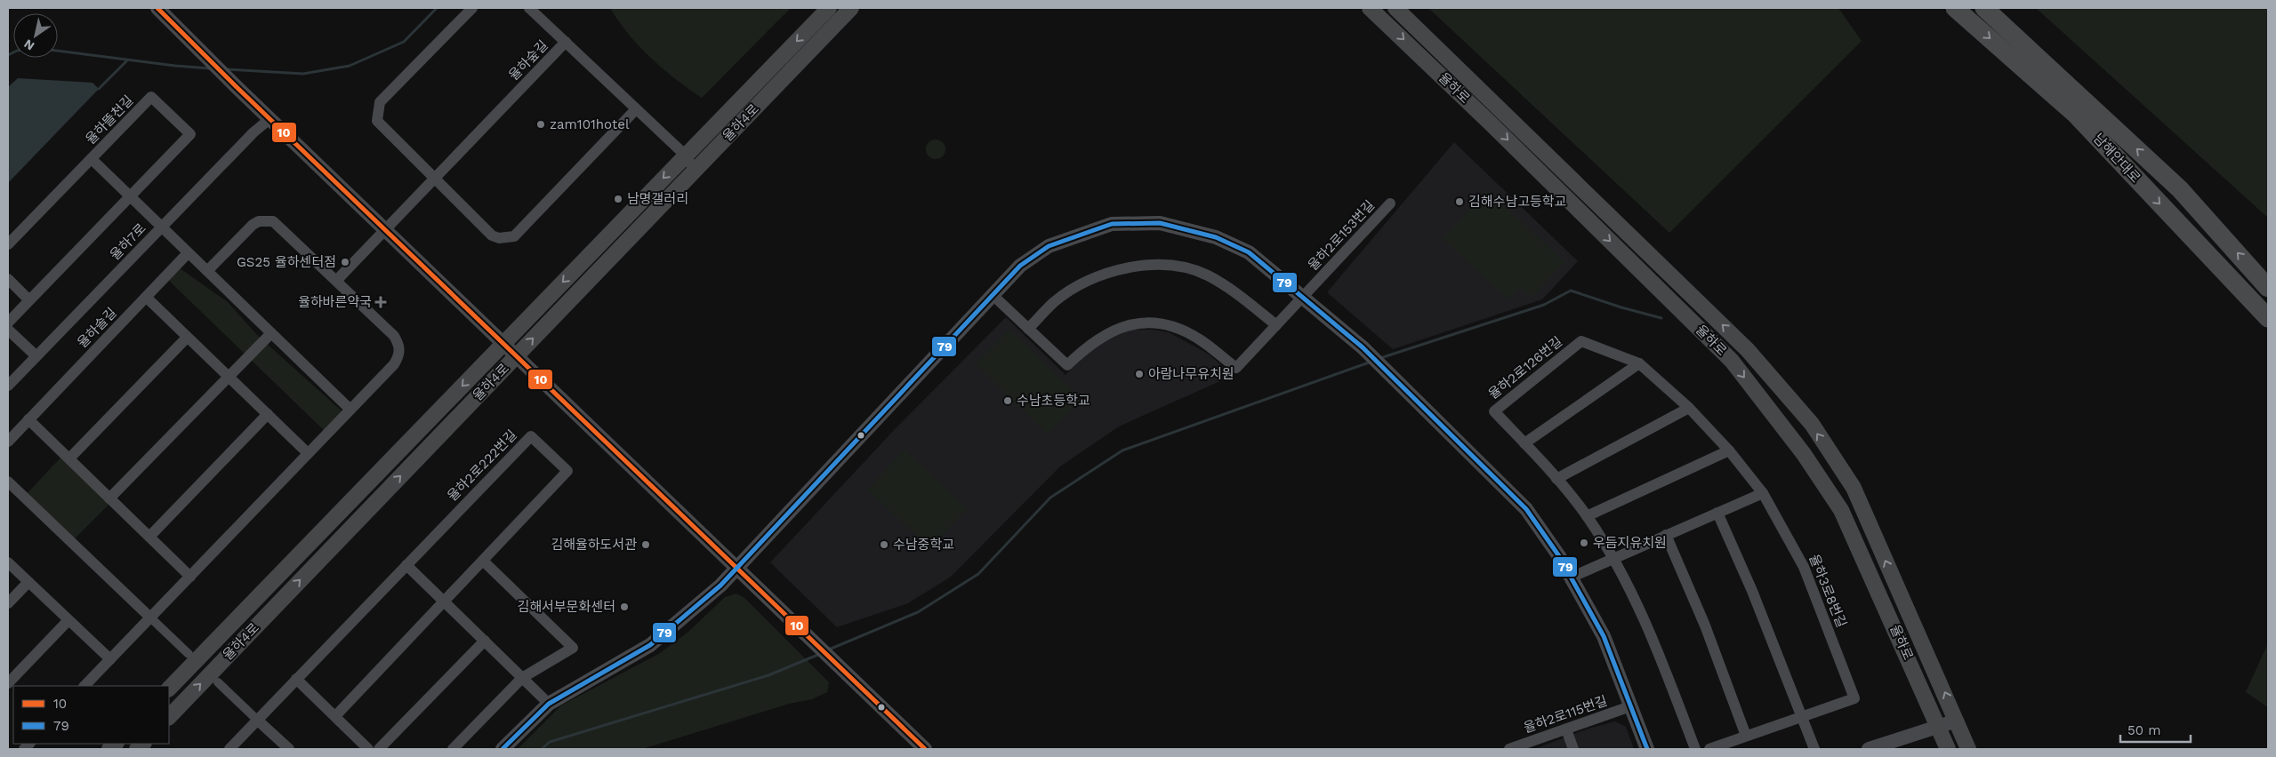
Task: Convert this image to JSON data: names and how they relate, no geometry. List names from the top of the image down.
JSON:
{
  "streets": {
    "highway": ["남해안대로"],
    "main road": ["율하로", "율하4로"],
    "street": [
      "율하숲길",
      "율하뜰천길",
      "율하2로153번길",
      "율하7로",
      "율하솔길",
      "율하2로126번길",
      "율하2로222번길",
      "율하3로8번길",
      "율하2로115번길"
    ]
  },
  "crossings": [
    ["율하숲길", "율하4로"],
    ["율하2로126번길", "율하3로8번길"]
  ],
  "places": {
    "other": [
      "zam101hotel",
      "남명갤러리",
      "김해수남고등학교",
      "GS25 율하센터점",
      "아람나무유치원",
      "수남초등학교",
      "우듬지유치원",
      "김해율하도서관",
      "수남중학교",
      "김해서부문화센터"
    ],
    "health": ["율하바른약국"]
  },
  "lines": ["transit line 10", "transit line 79"],
  "legend": ["10", "79"],
  "scale_bar": "50 m",
  "north": "bottom left"
}
